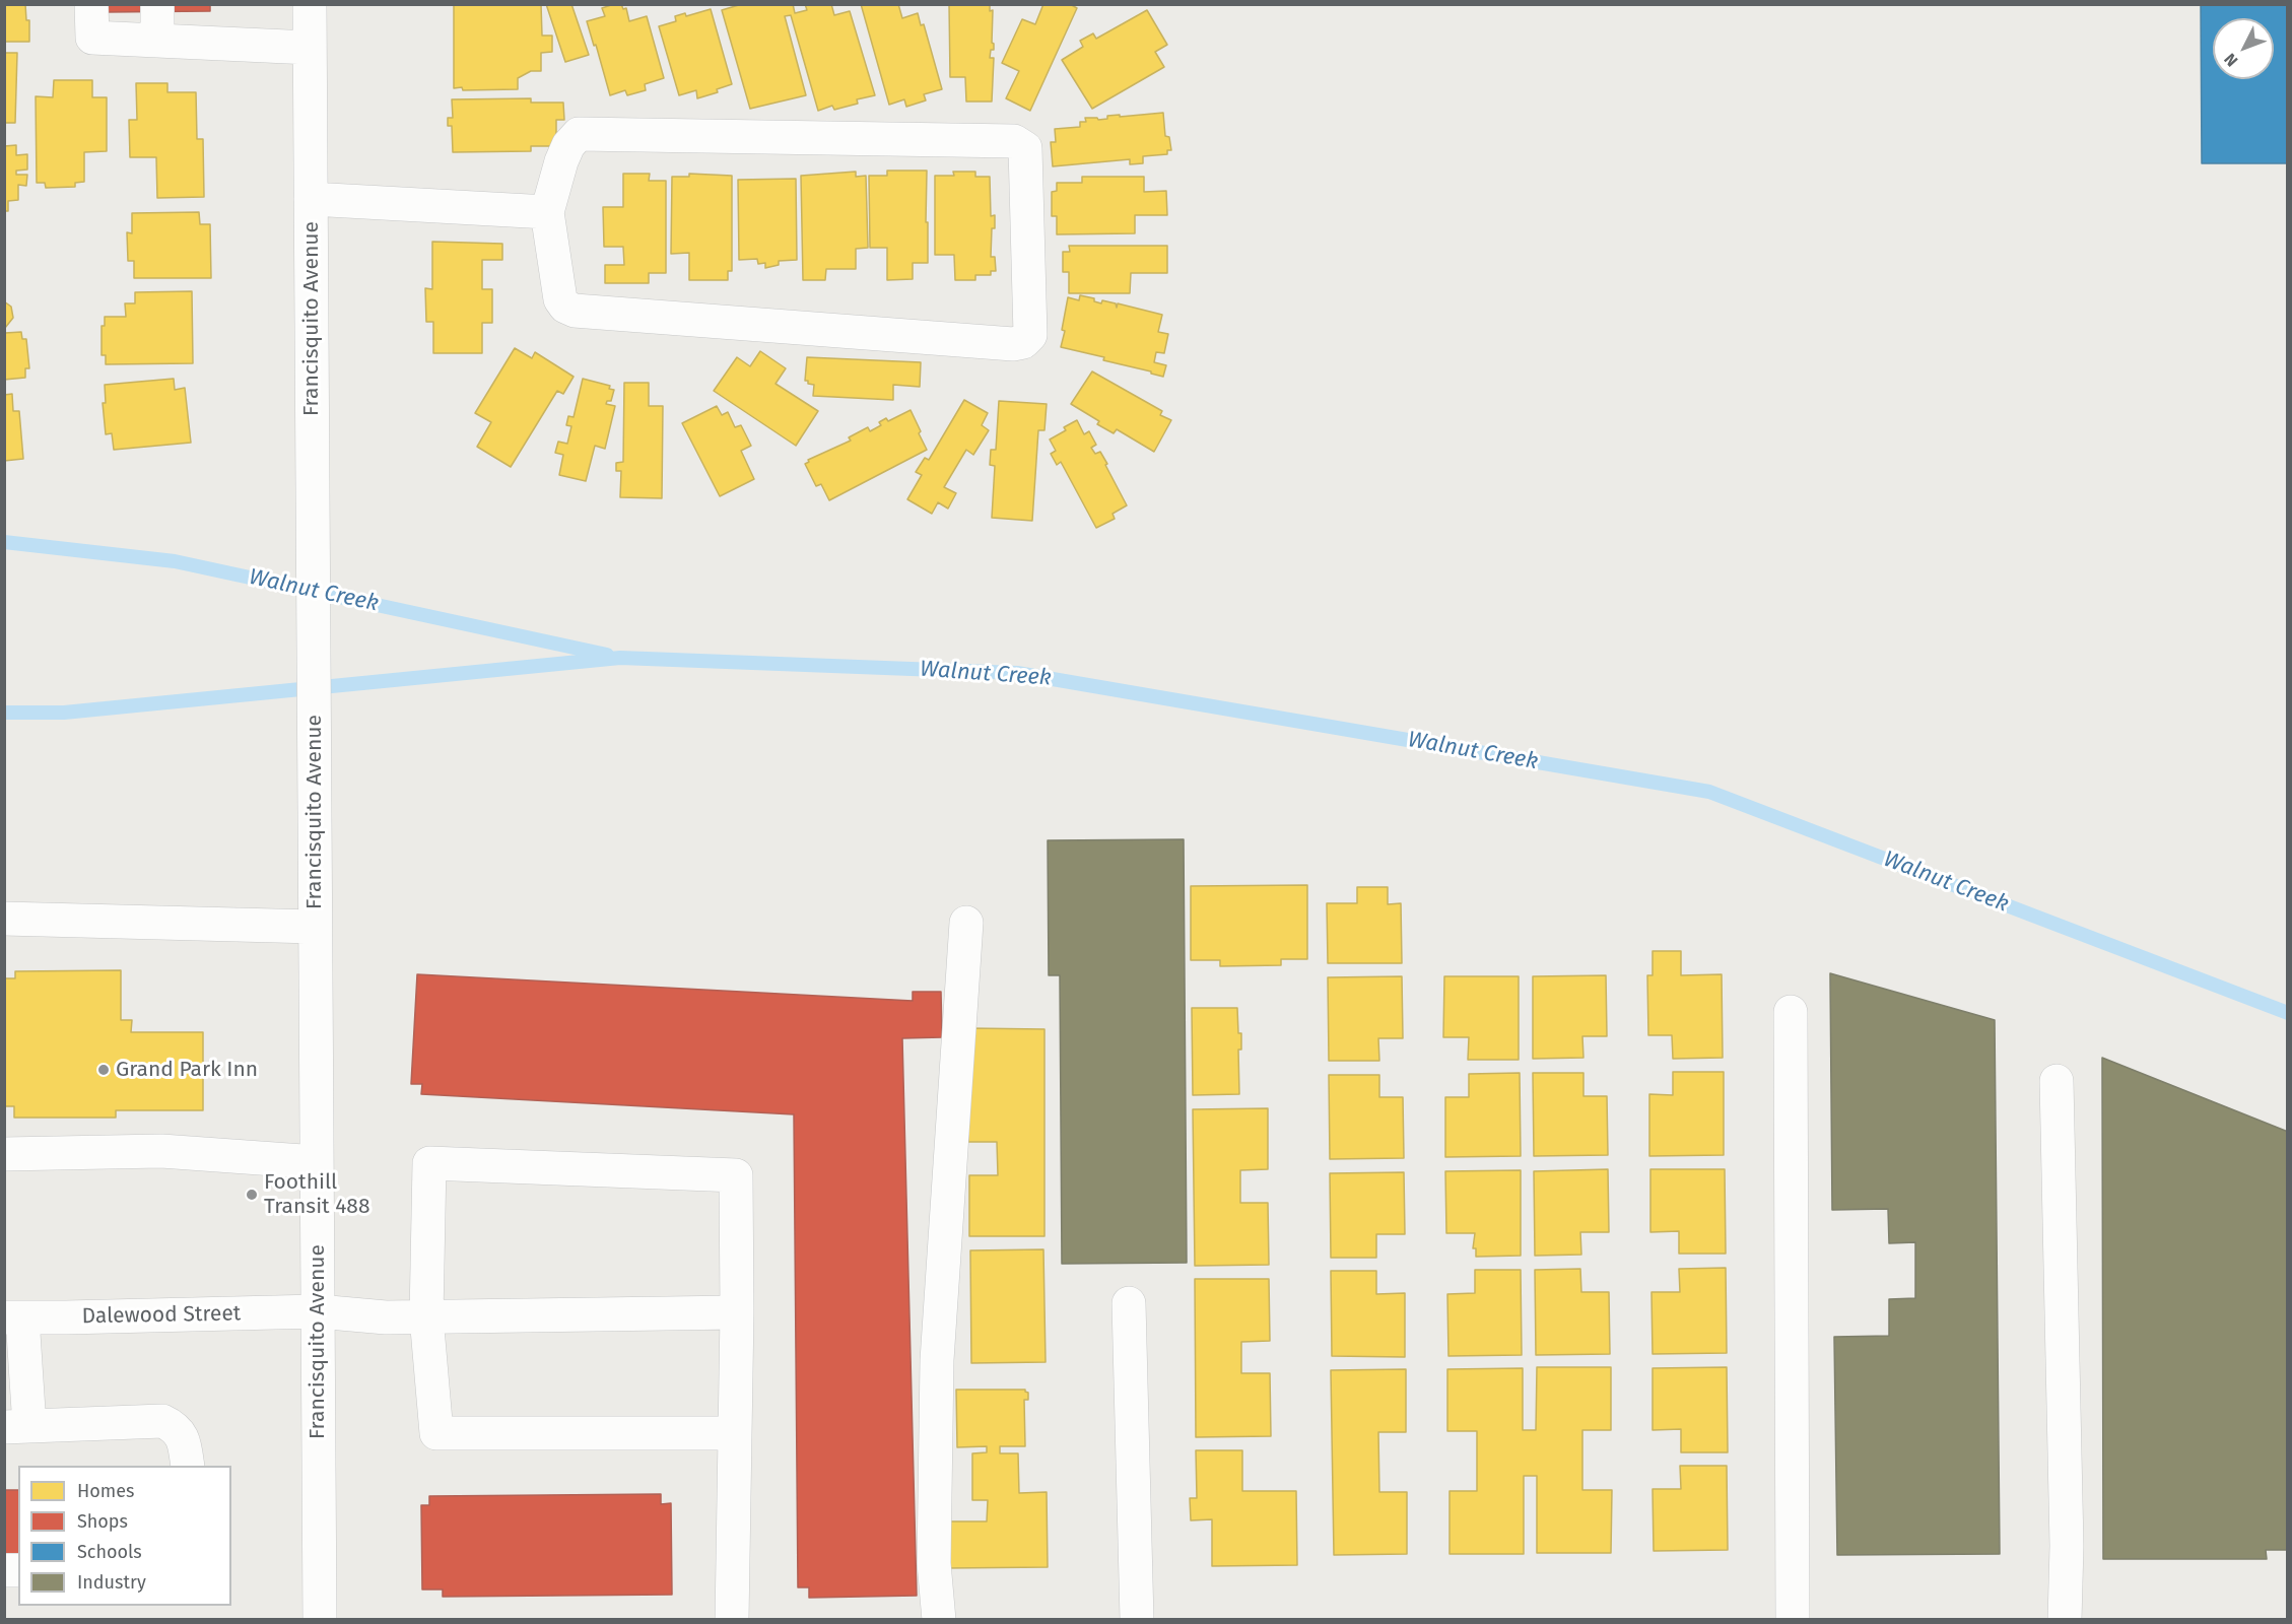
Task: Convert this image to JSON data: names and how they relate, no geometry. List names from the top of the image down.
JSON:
{
  "streets": {
    "street": ["Francisquito Avenue", "Dalewood Street"]
  },
  "crossings": [
    ["Francisquito Avenue", "Dalewood Street"]
  ],
  "water": ["Walnut Creek"],
  "places": ["Grand Park Inn", "Foothill Transit 488"],
  "legend": [
    "Homes",
    "Shops",
    "Schools",
    "Industry"
  ],
  "north": "bottom left"
}
